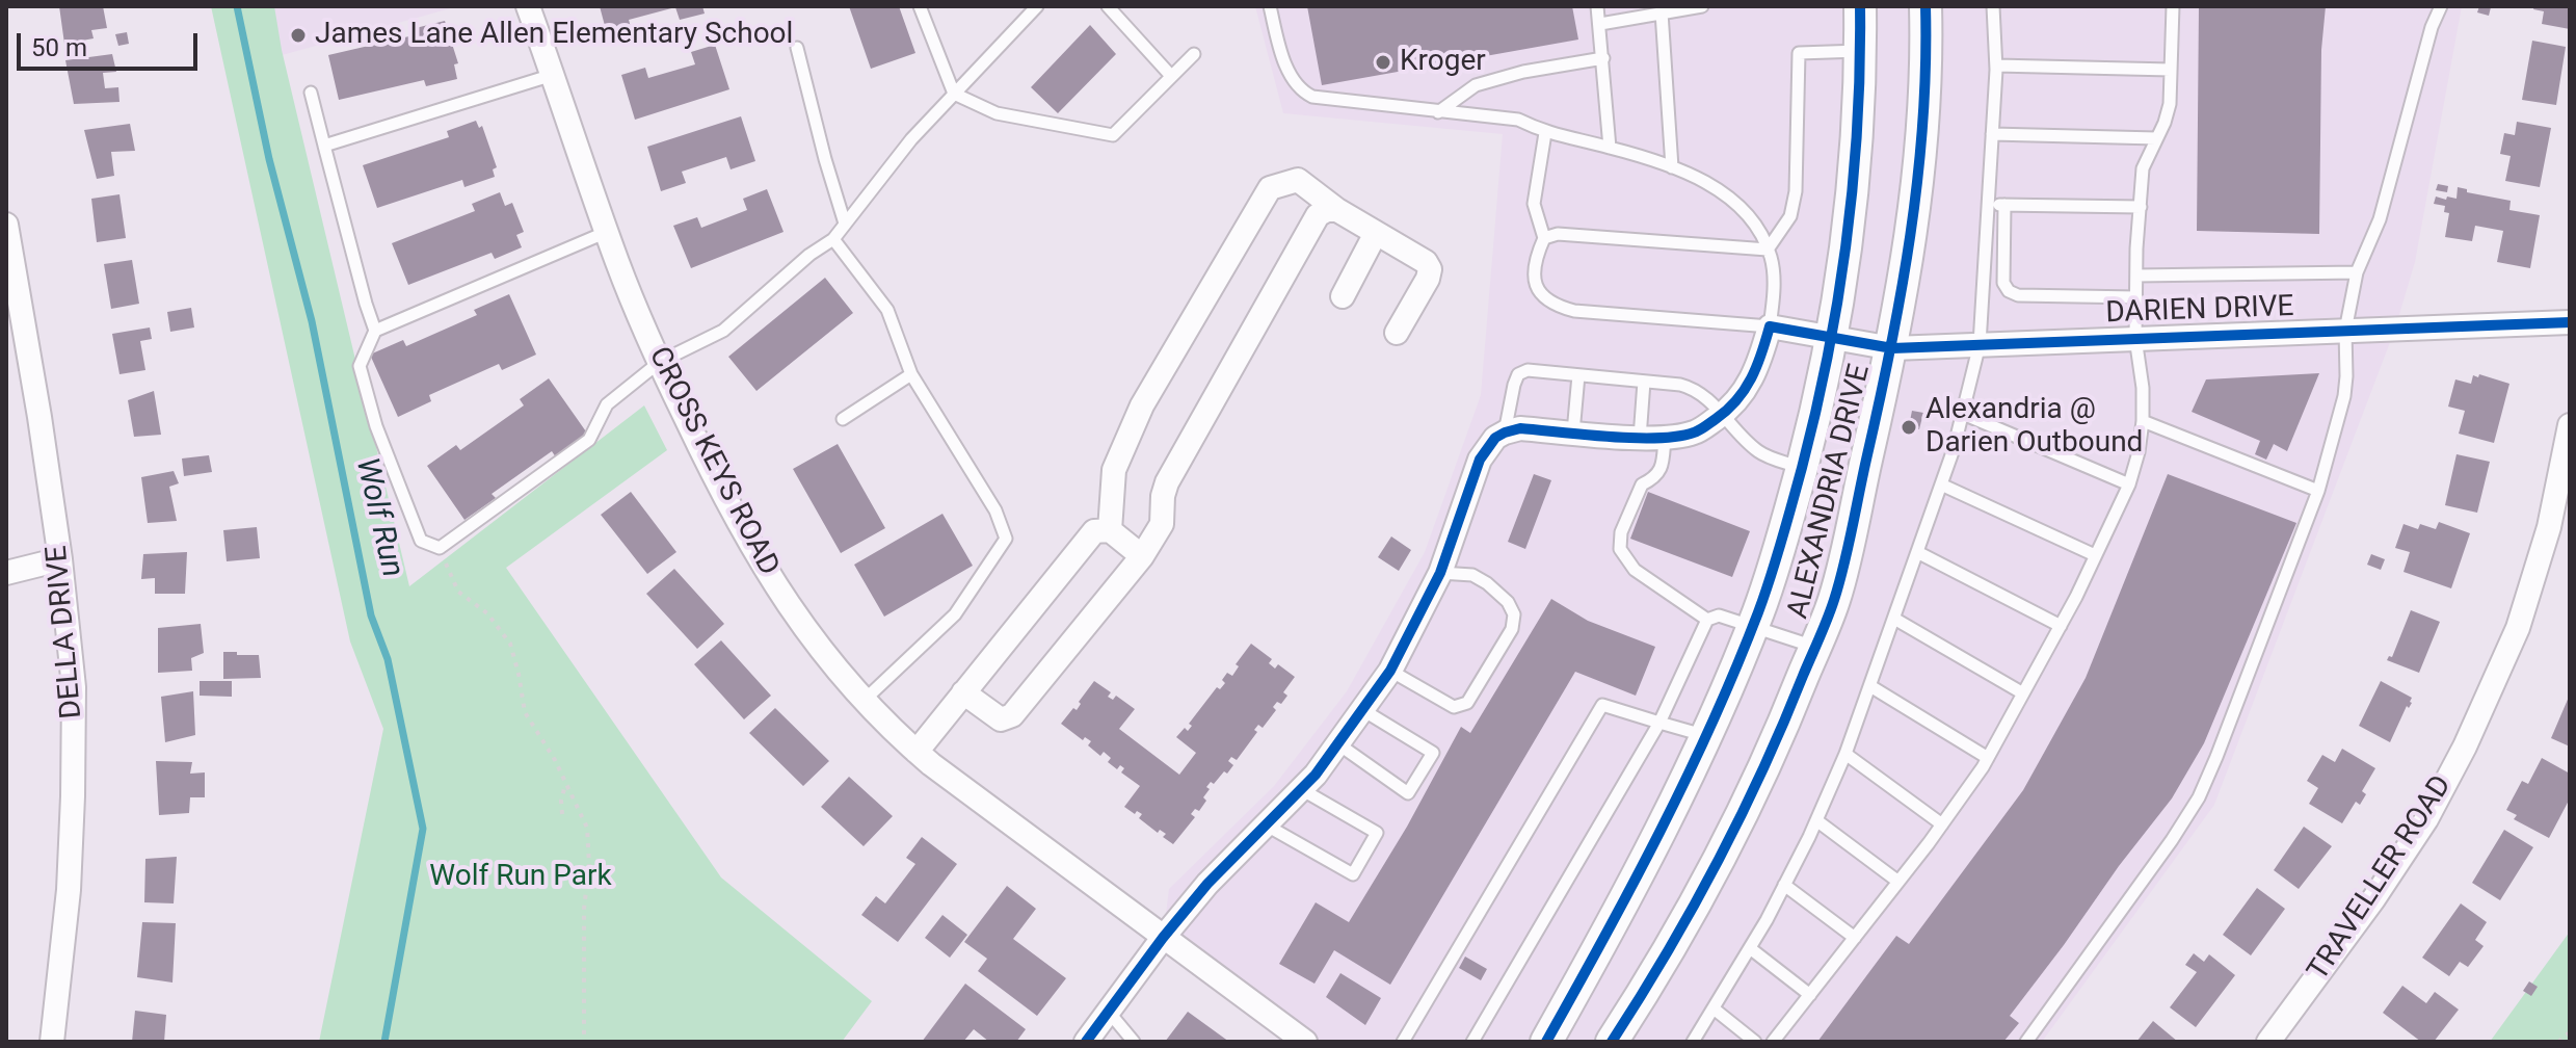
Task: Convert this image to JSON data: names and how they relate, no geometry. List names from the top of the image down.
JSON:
{
  "streets": {
    "main road": ["ALEXANDRIA DRIVE"],
    "street": [
      "DARIEN DRIVE",
      "CROSS KEYS ROAD",
      "DELLA DRIVE",
      "TRAVELLER ROAD"
    ]
  },
  "crossings": [
    ["DARIEN DRIVE", "ALEXANDRIA DRIVE"]
  ],
  "water": ["Wolf Run"],
  "parks": ["Wolf Run Park"],
  "places": ["James Lane Allen Elementary School", "Kroger", "Alexandria @ Darien Outbound"],
  "scale_bar": "50 m"
}
